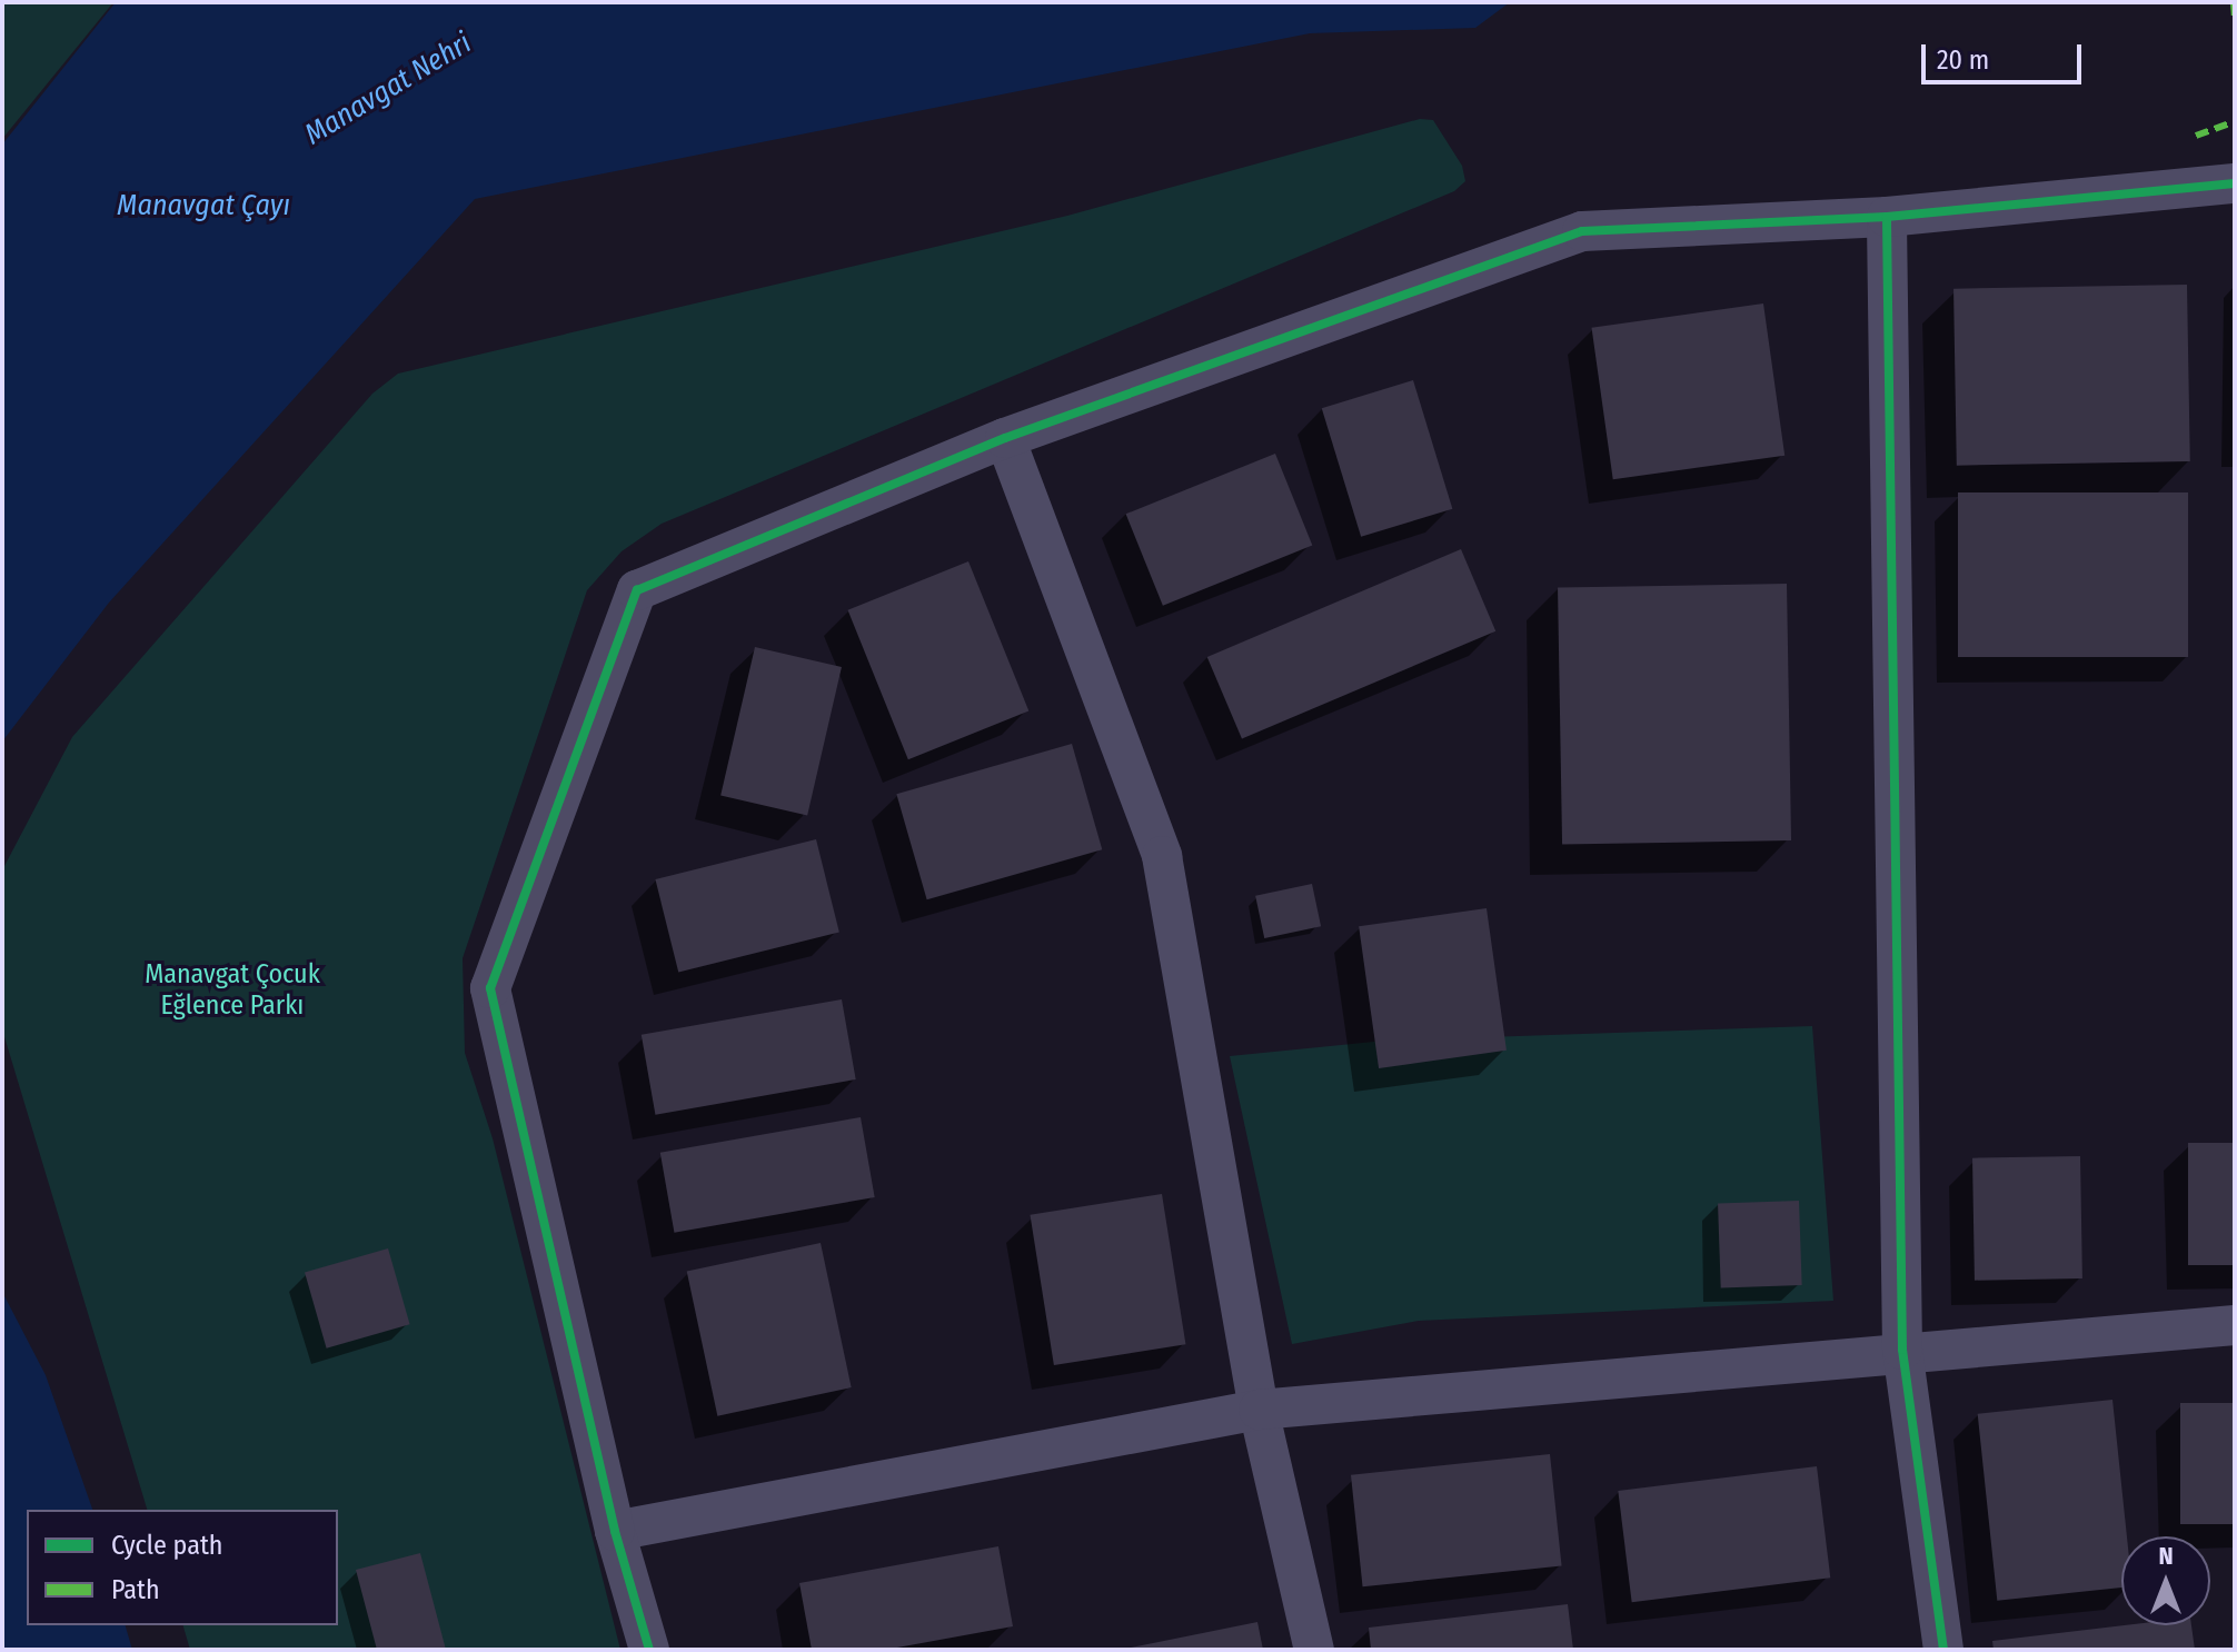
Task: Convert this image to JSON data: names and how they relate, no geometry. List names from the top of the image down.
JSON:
{
  "water": ["Manavgat Nehri", "Manavgat Çayı"],
  "parks": ["Manavgat Çocuk Eğlence Parkı"],
  "legend": ["Cycle path", "Path"],
  "scale_bar": "20 m",
  "north": "top"
}
